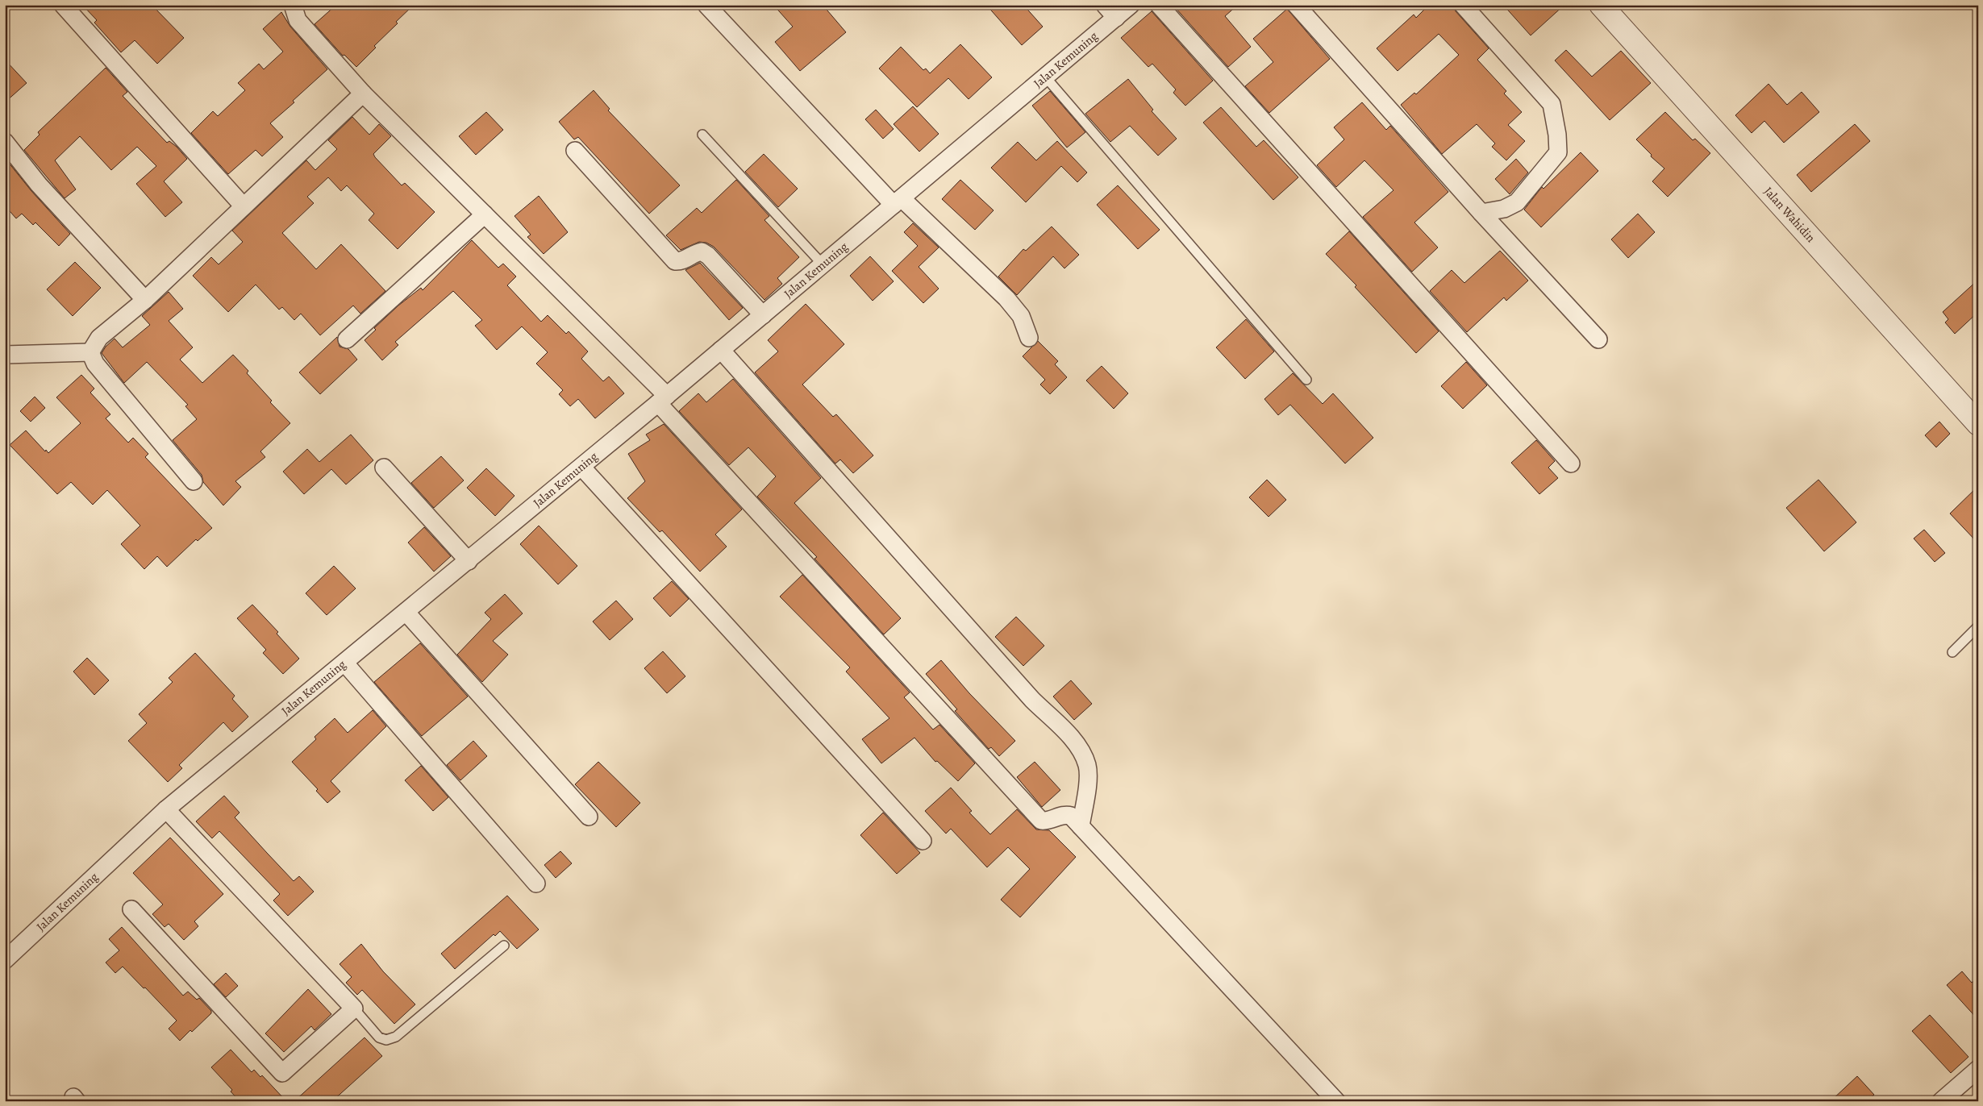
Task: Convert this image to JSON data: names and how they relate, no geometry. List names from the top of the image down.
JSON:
{
  "streets": {
    "street": ["Jalan Kemuning", "Jalan Wahidin"]
  }
}
